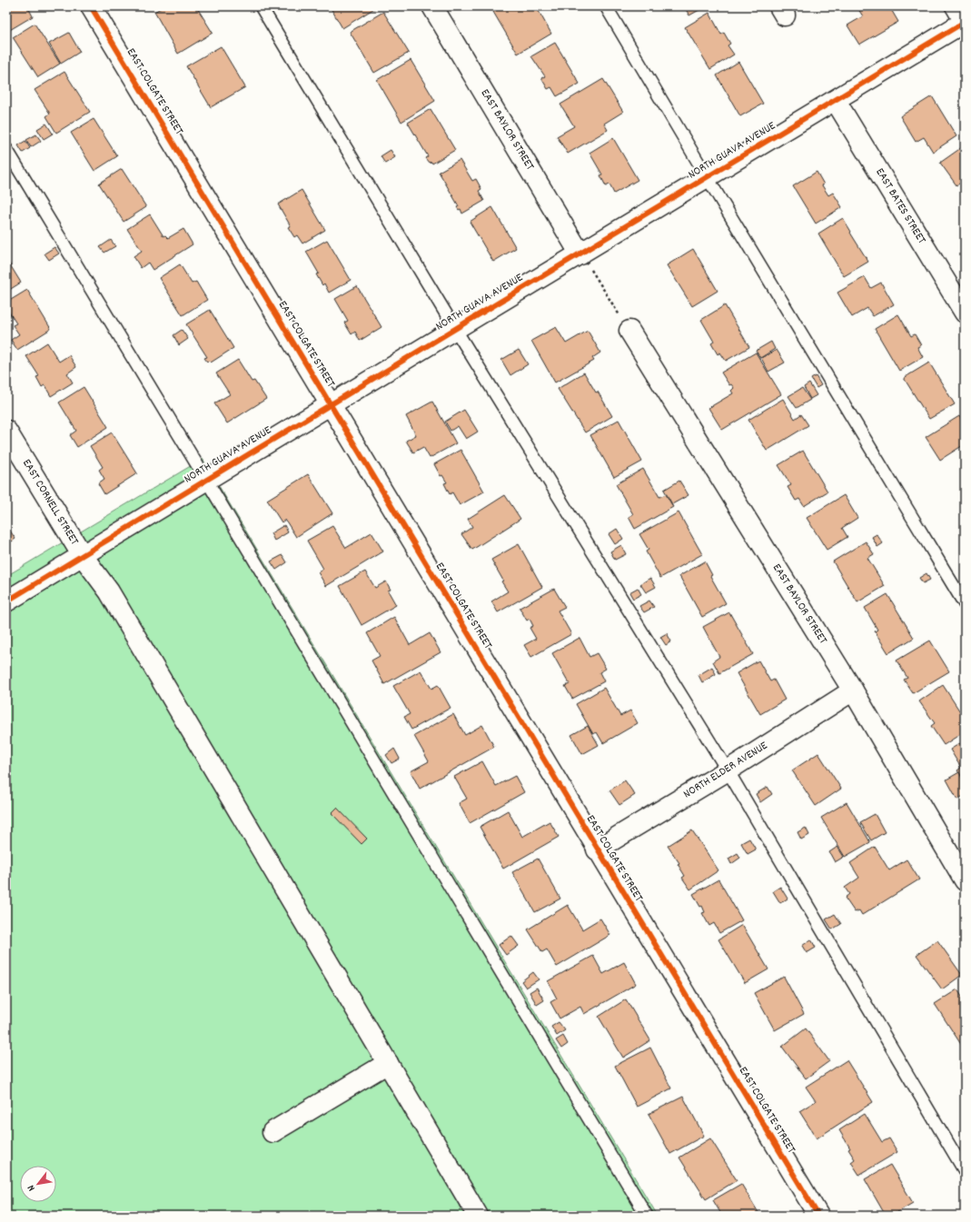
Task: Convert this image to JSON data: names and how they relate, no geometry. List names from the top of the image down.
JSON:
{
  "streets": {
    "street": [
      "EAST COLGATE STREET",
      "EAST BAYLOR STREET",
      "NORTH GUAVA AVENUE",
      "EAST BATES STREET",
      "EAST CORNELL STREET",
      "NORTH ELDER AVENUE"
    ]
  },
  "crossings": [
    ["EAST COLGATE STREET", "NORTH GUAVA AVENUE"],
    ["EAST COLGATE STREET", "NORTH ELDER AVENUE"],
    ["EAST BAYLOR STREET", "NORTH GUAVA AVENUE"],
    ["EAST BAYLOR STREET", "NORTH ELDER AVENUE"],
    ["NORTH GUAVA AVENUE", "EAST BATES STREET"],
    ["NORTH GUAVA AVENUE", "EAST CORNELL STREET"]
  ],
  "north": "bottom left"
}
